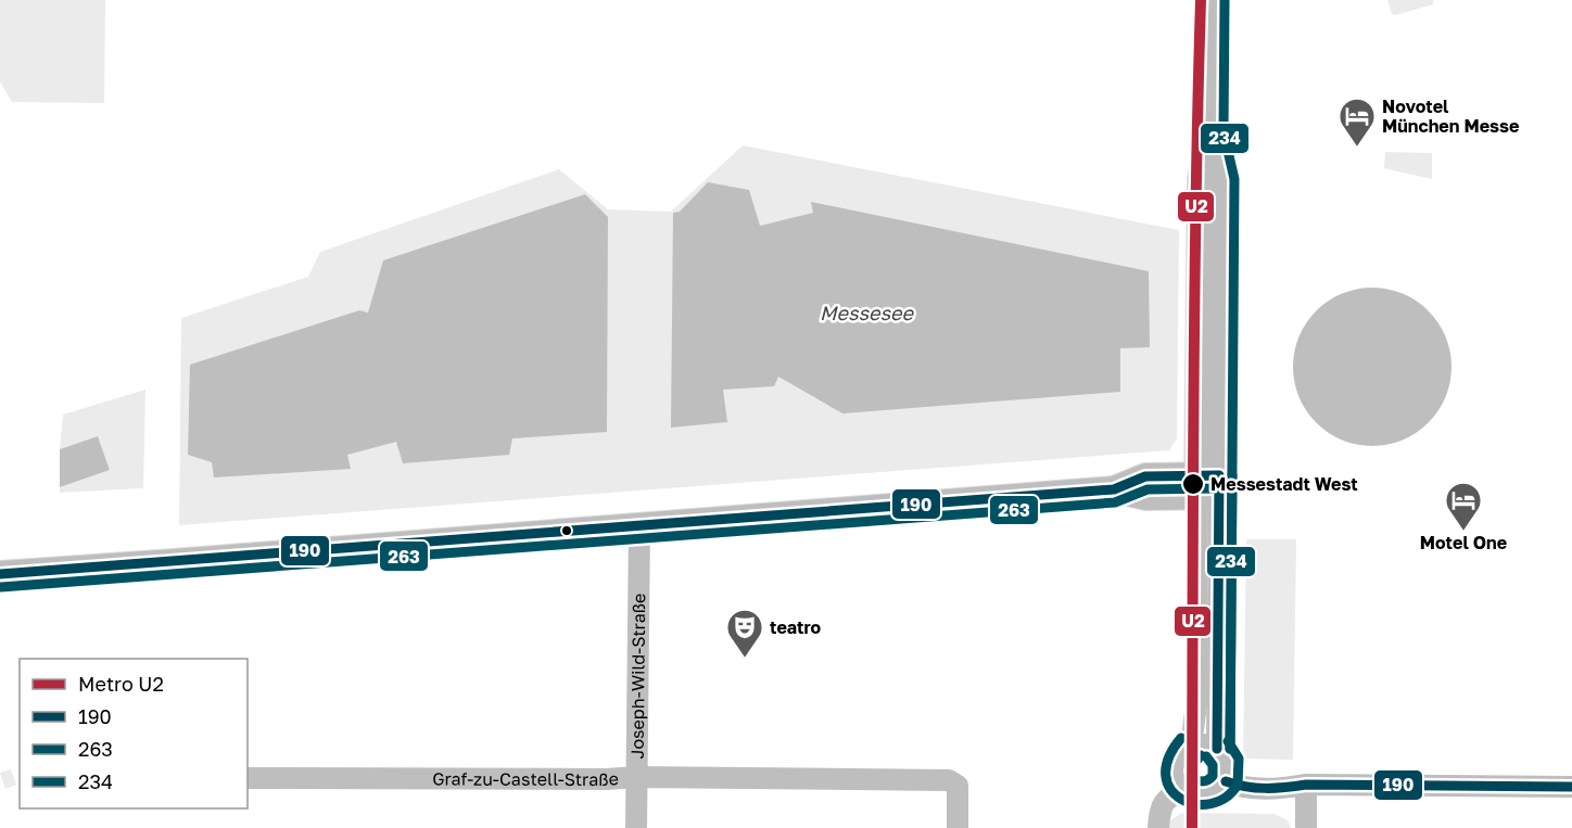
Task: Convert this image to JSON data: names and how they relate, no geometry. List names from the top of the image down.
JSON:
{
  "streets": {
    "street": ["Joseph-Wild-Straße", "Graf-zu-Castell-Straße"]
  },
  "crossings": [
    ["Joseph-Wild-Straße", "Graf-zu-Castell-Straße"]
  ],
  "water": ["Messesee"],
  "places": {
    "hotel": ["Novotel München Messe", "Motel One"],
    "other": ["Messestadt West"],
    "theatre": ["teatro"]
  },
  "lines": [
    "metro line U2",
    "transit line 234",
    "transit line 190",
    "transit line 263"
  ],
  "legend": [
    "Metro U2",
    "190",
    "263",
    "234"
  ]
}
